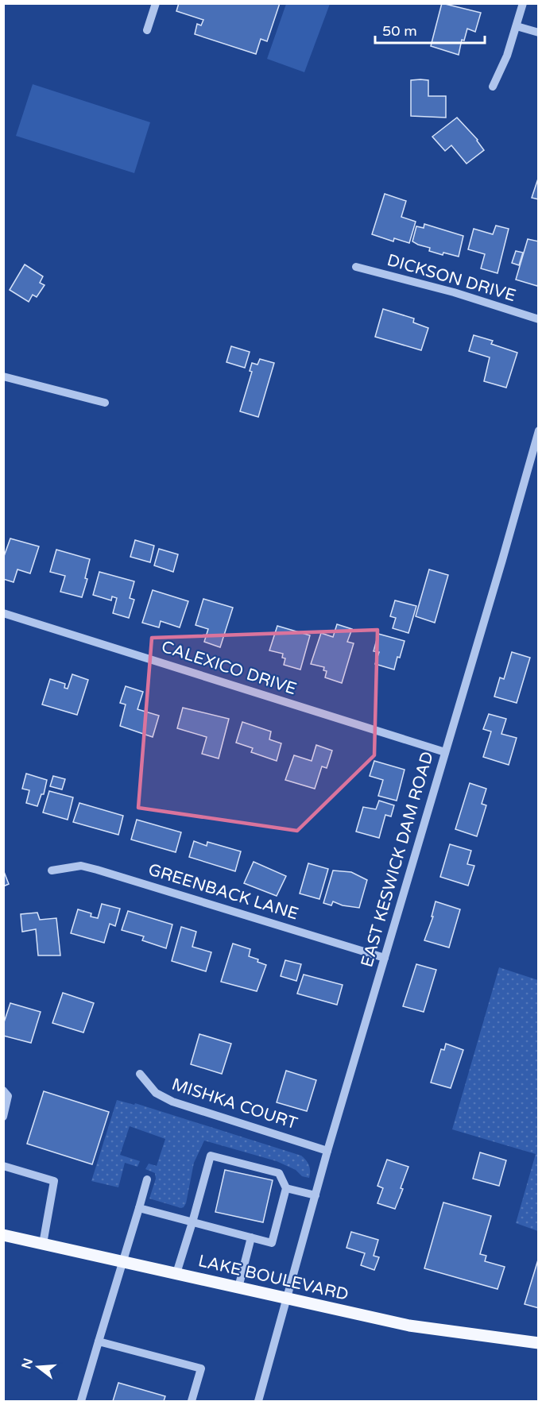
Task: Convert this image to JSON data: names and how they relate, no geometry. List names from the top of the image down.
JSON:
{
  "streets": {
    "main road": ["LAKE BOULEVARD"],
    "street": [
      "DICKSON DRIVE",
      "CALEXICO DRIVE",
      "EAST KESWICK DAM ROAD",
      "GREENBACK LANE",
      "MISHKA COURT"
    ]
  },
  "crossings": [
    ["CALEXICO DRIVE", "EAST KESWICK DAM ROAD"],
    ["EAST KESWICK DAM ROAD", "GREENBACK LANE"],
    ["EAST KESWICK DAM ROAD", "MISHKA COURT"],
    ["EAST KESWICK DAM ROAD", "LAKE BOULEVARD"]
  ],
  "scale_bar": "50 m",
  "north": "left"
}
